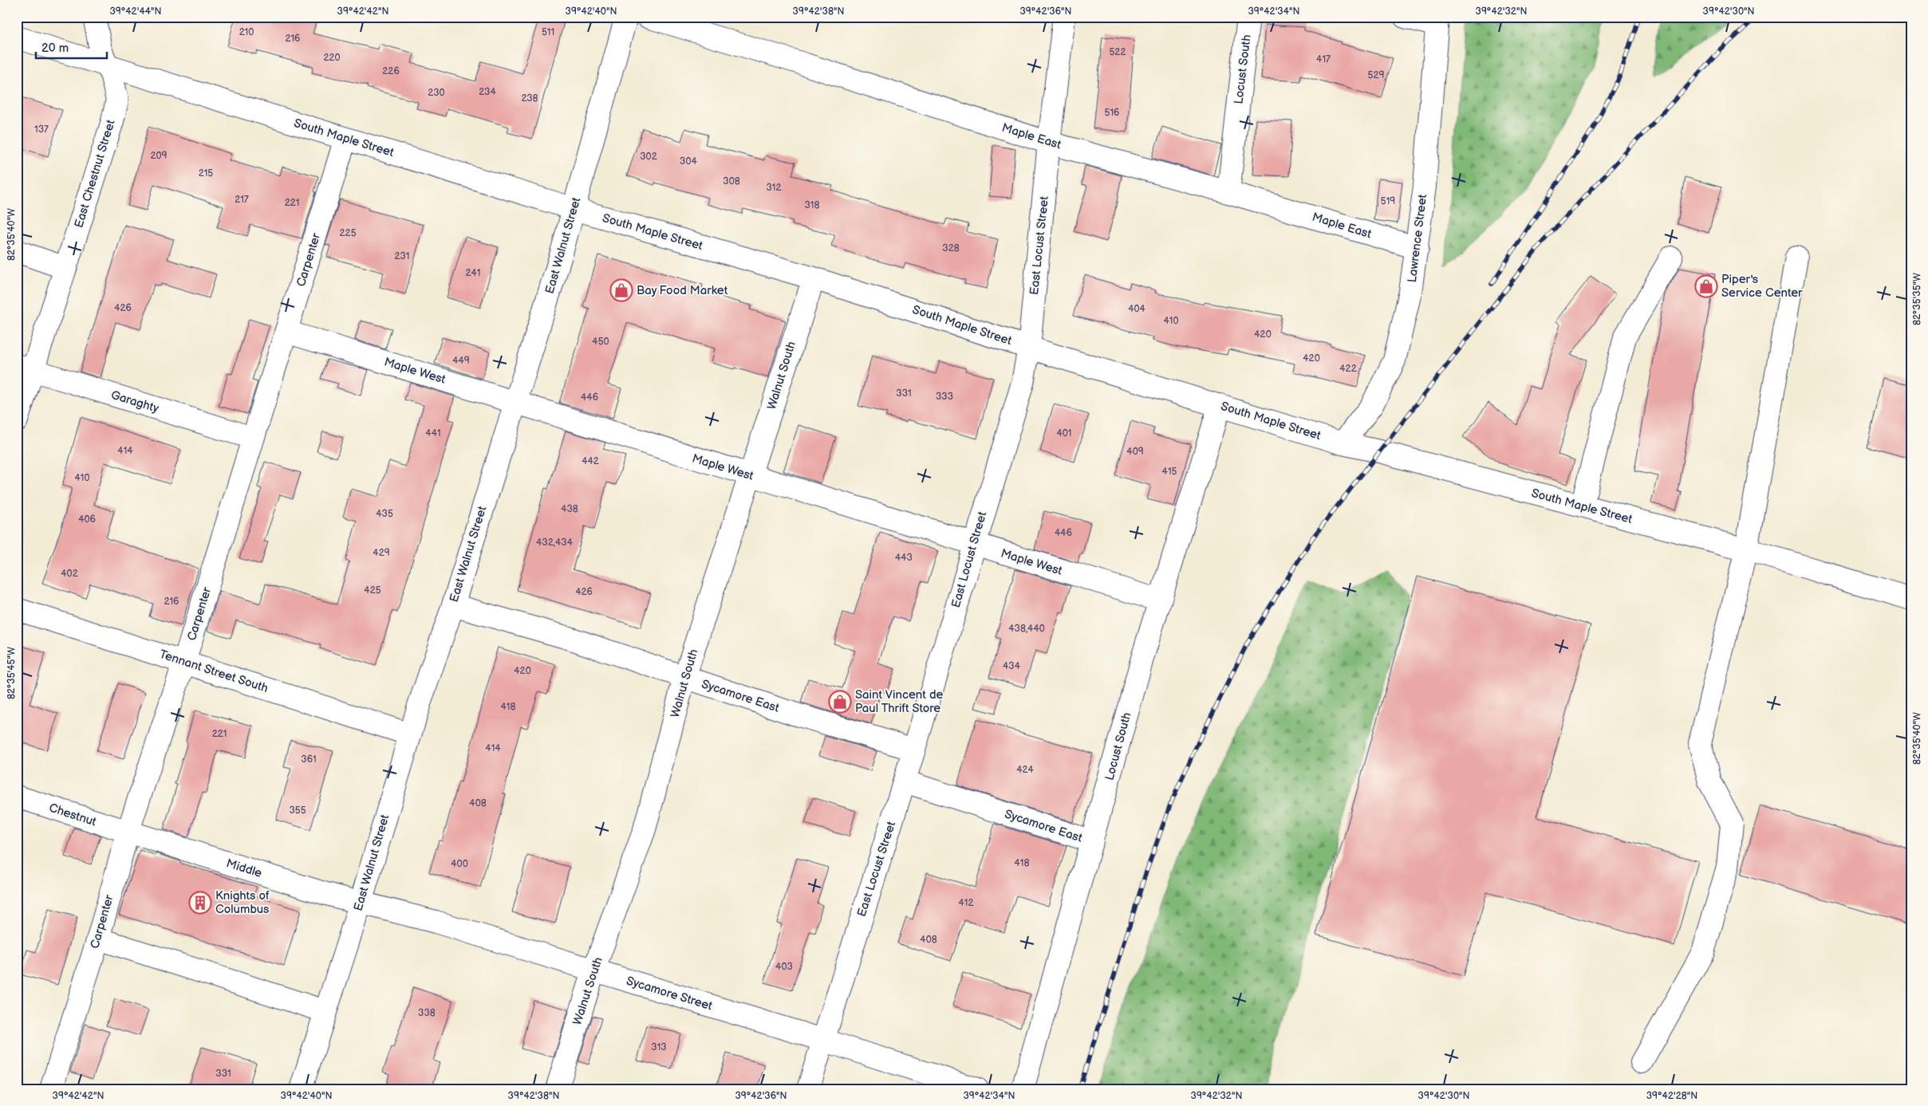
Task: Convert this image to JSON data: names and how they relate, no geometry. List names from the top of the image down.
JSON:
{
  "streets": {
    "street": [
      "Locust South",
      "Maple East",
      "South Maple Street",
      "East Chestnut Street",
      "Lawrence Street",
      "East Walnut Street",
      "East Locust Street",
      "Carpenter",
      "Maple West",
      "Walnut South",
      "Garaghty",
      "Tennant Street South",
      "Sycamore East",
      "Chestnut",
      "Middle",
      "Sycamore Street"
    ]
  },
  "crossings": [
    ["Locust South", "Maple East"],
    ["Locust South", "South Maple Street"],
    ["Locust South", "Maple West"],
    ["Locust South", "Sycamore East"],
    ["Maple East", "Lawrence Street"],
    ["Maple East", "East Locust Street"],
    ["South Maple Street", "East Chestnut Street"],
    ["South Maple Street", "Lawrence Street"],
    ["South Maple Street", "East Walnut Street"],
    ["South Maple Street", "East Locust Street"],
    ["South Maple Street", "Carpenter"],
    ["South Maple Street", "Walnut South"],
    ["East Chestnut Street", "Garaghty"],
    ["East Walnut Street", "Maple West"],
    ["East Walnut Street", "Tennant Street South"],
    ["East Walnut Street", "Sycamore East"],
    ["East Walnut Street", "Middle"],
    ["East Walnut Street", "Sycamore Street"],
    ["East Locust Street", "Maple West"],
    ["East Locust Street", "Sycamore East"],
    ["East Locust Street", "Sycamore Street"],
    ["Carpenter", "Maple West"],
    ["Carpenter", "Garaghty"],
    ["Carpenter", "Tennant Street South"],
    ["Carpenter", "Chestnut"],
    ["Carpenter", "Middle"],
    ["Maple West", "Walnut South"],
    ["Walnut South", "Sycamore East"],
    ["Walnut South", "Sycamore Street"],
    ["Chestnut", "Middle"],
    ["Middle", "Sycamore Street"]
  ],
  "places": {
    "shop": ["Piper's Service Center", "Bay Food Market", "Saint Vincent de Paul Thrift Store"],
    "building": ["Knights of Columbus"]
  },
  "house_numbers": [
    "210",
    "511",
    "216",
    "522",
    "220",
    "417",
    "226",
    "529",
    "234",
    "230",
    "238",
    "516",
    "137",
    "209",
    "302",
    "304",
    "215",
    "308",
    "312",
    "217",
    "519",
    "221",
    "318",
    "225",
    "328",
    "231",
    "241",
    "426",
    "404",
    "410",
    "420",
    "450",
    "420",
    "449",
    "422",
    "331",
    "333",
    "446",
    "441",
    "401",
    "414",
    "409",
    "442",
    "415",
    "410",
    "438",
    "435",
    "406",
    "446",
    "432,434",
    "429",
    "443",
    "402",
    "425",
    "426",
    "216",
    "438,440",
    "434",
    "420",
    "418",
    "221",
    "414",
    "361",
    "424",
    "408",
    "355",
    "418",
    "400",
    "412",
    "408",
    "403",
    "338",
    "313",
    "331"
  ],
  "scale_bar": "20 m",
  "coordinates": [
    "39°42'44\"N",
    "39°42'42\"N",
    "39°42'40\"N",
    "39°42'38\"N",
    "39°42'36\"N",
    "39°42'34\"N",
    "39°42'32\"N",
    "39°42'30\"N",
    "82°35'40\"W",
    "82°35'35\"W",
    "82°35'45\"W",
    "39°42'28\"N"
  ]
}
